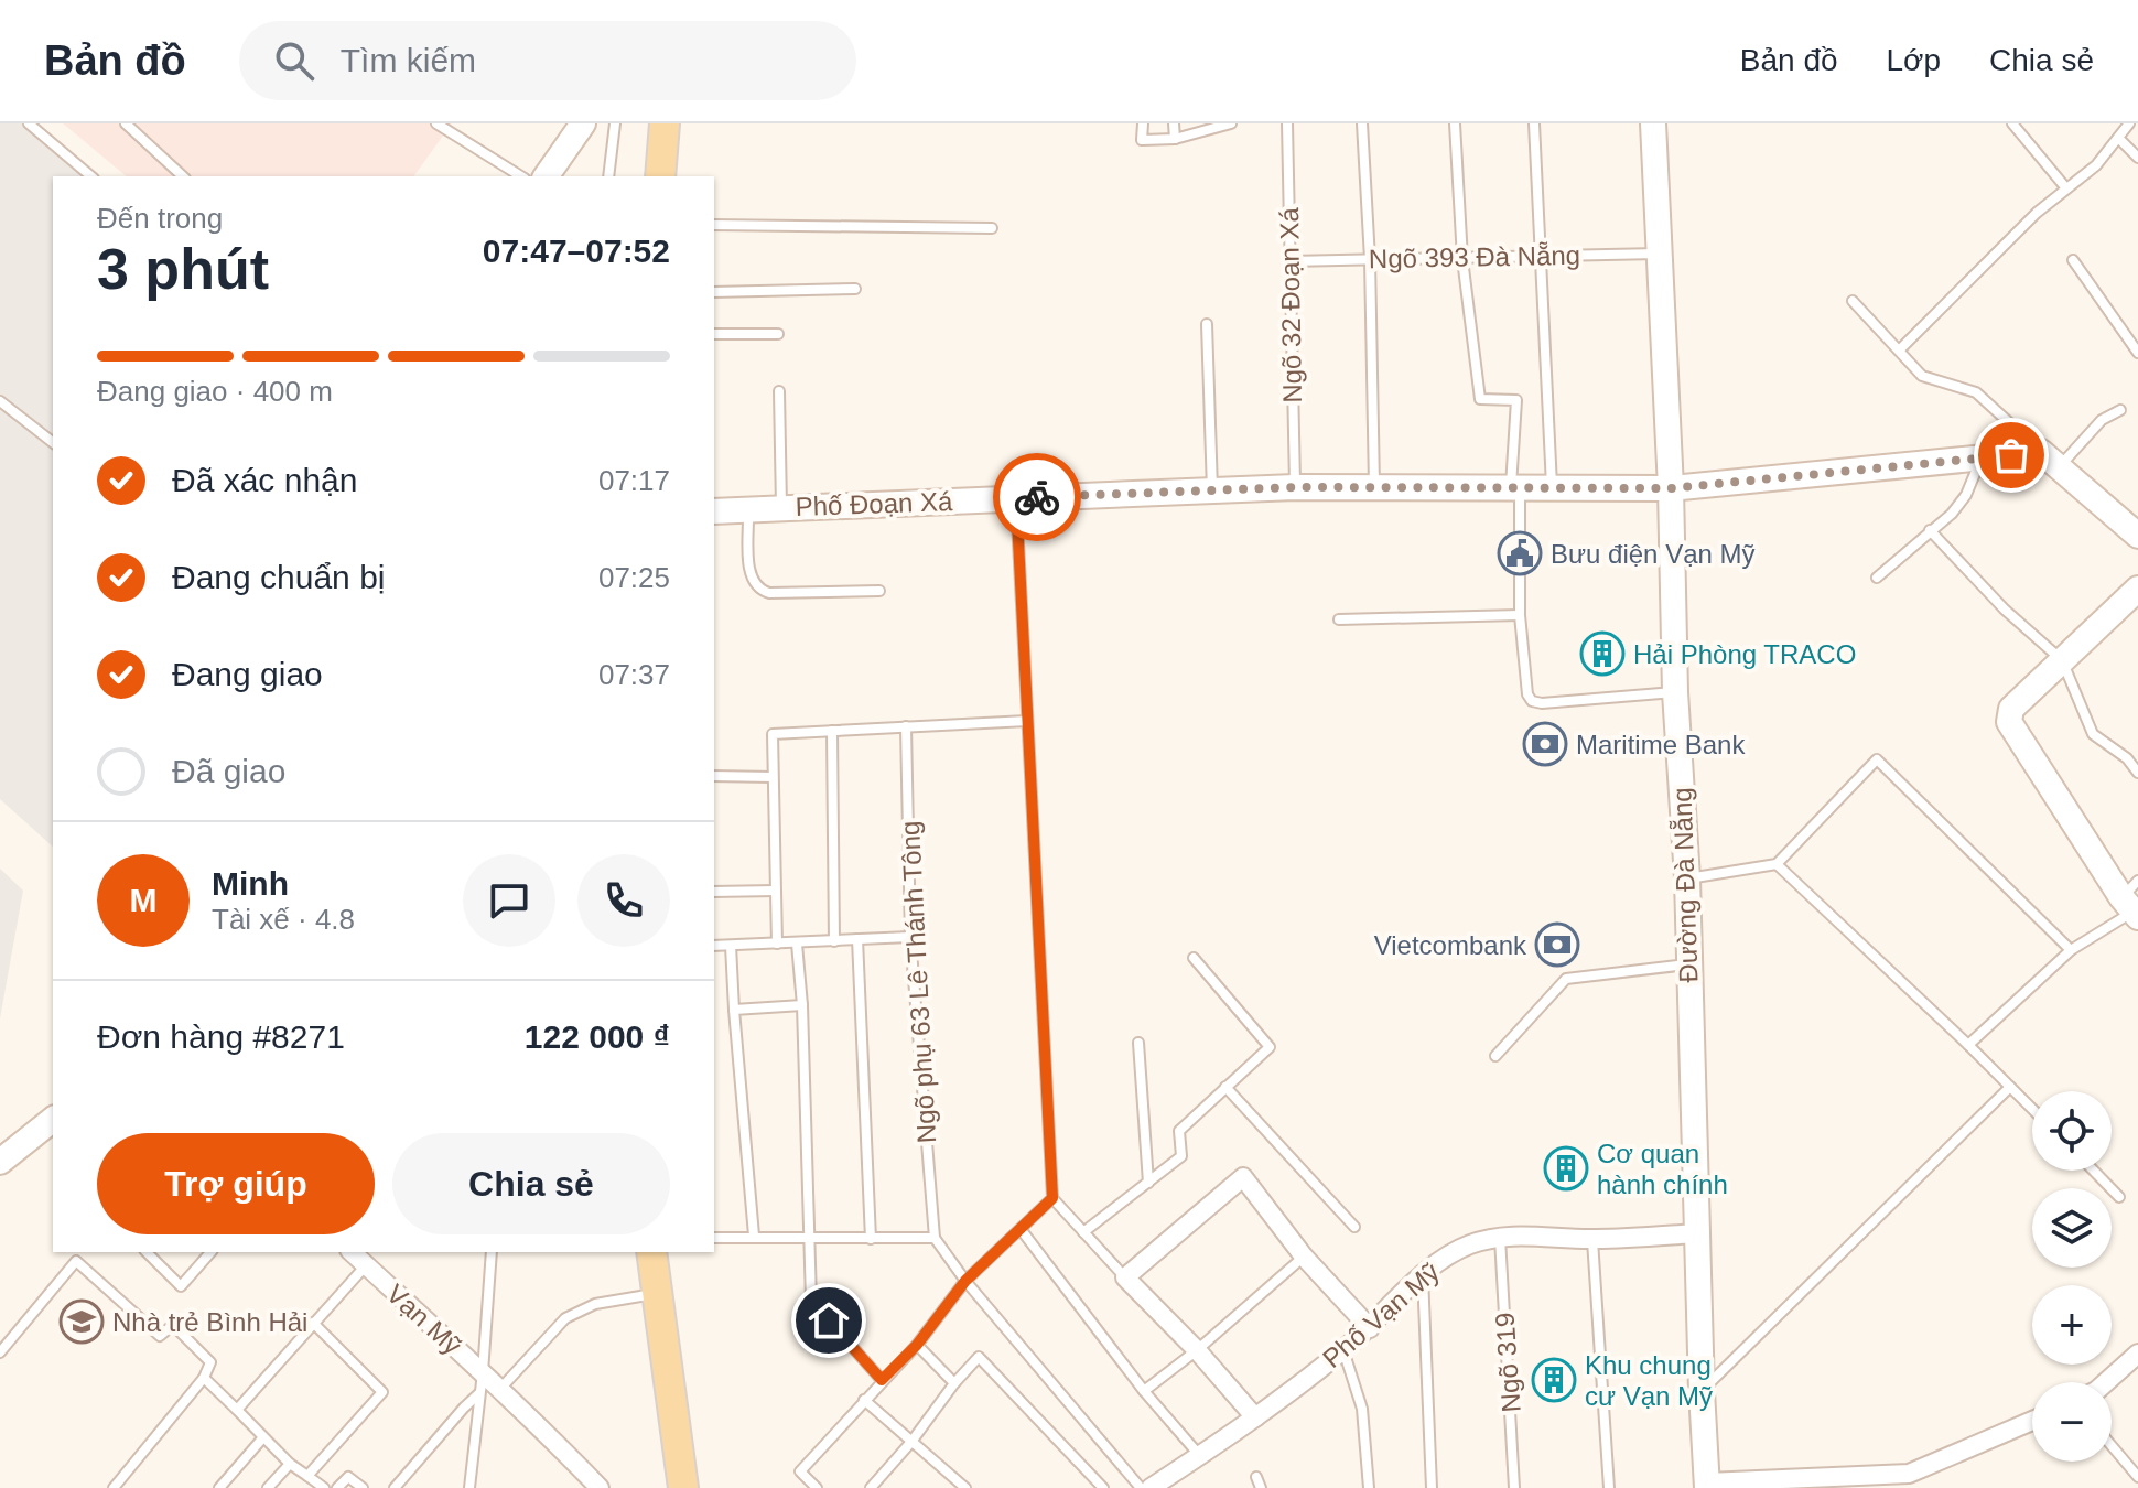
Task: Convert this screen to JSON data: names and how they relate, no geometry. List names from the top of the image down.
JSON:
{
  "streets": {
    "main road": ["Phố Đoạn Xá", "Đường Đà Nẵng"],
    "street": ["Phố Vạn Mỹ", "Vạn Mỹ"],
    "lane": [
      "Ngõ 393 Đà Nẵng",
      "Ngõ 32 Đoạn Xá",
      "Ngõ phụ 63 Lê Thánh Tông",
      "Ngõ 319"
    ]
  },
  "crossings": [
    ["Ngõ 393 Đà Nẵng", "Ngõ 32 Đoạn Xá"],
    ["Ngõ 393 Đà Nẵng", "Đường Đà Nẵng"],
    ["Ngõ 32 Đoạn Xá", "Phố Đoạn Xá"],
    ["Phố Đoạn Xá", "Đường Đà Nẵng"],
    ["Đường Đà Nẵng", "Phố Vạn Mỹ"],
    ["Phố Vạn Mỹ", "Ngõ 319"]
  ],
  "places": {
    "public building": ["Bưu điện Vạn Mỹ"],
    "building": ["Hải Phòng TRACO", "Cơ quan hành chính", "Khu chung cư Vạn Mỹ"],
    "bank": ["Maritime Bank", "Vietcombank"],
    "school or university": ["Nhà trẻ Bình Hải"]
  },
  "page": {
    "header": "Bản đồ",
    "search": "Tìm kiếm",
    "nav": ["Bản đồ", "Lớp", "Chia sẻ"],
    "heading": ["3 phút", "Đến trong", "07:47–07:52"],
    "panel": [
      "Minh",
      "Tài xế · 4.8",
      "Đơn hàng #8271",
      "122 000 ₫"
    ],
    "bar": "Đang giao · 400 m",
    "list": [
      ["Đã xác nhận", "07:17"],
      ["Đang chuẩn bị", "07:25"],
      ["Đang giao", "07:37"],
      "Đã giao"
    ],
    "round": "M",
    "map_buttons": ["+", "−"],
    "buttons": ["Trợ giúp", "Chia sẻ"]
  }
}
